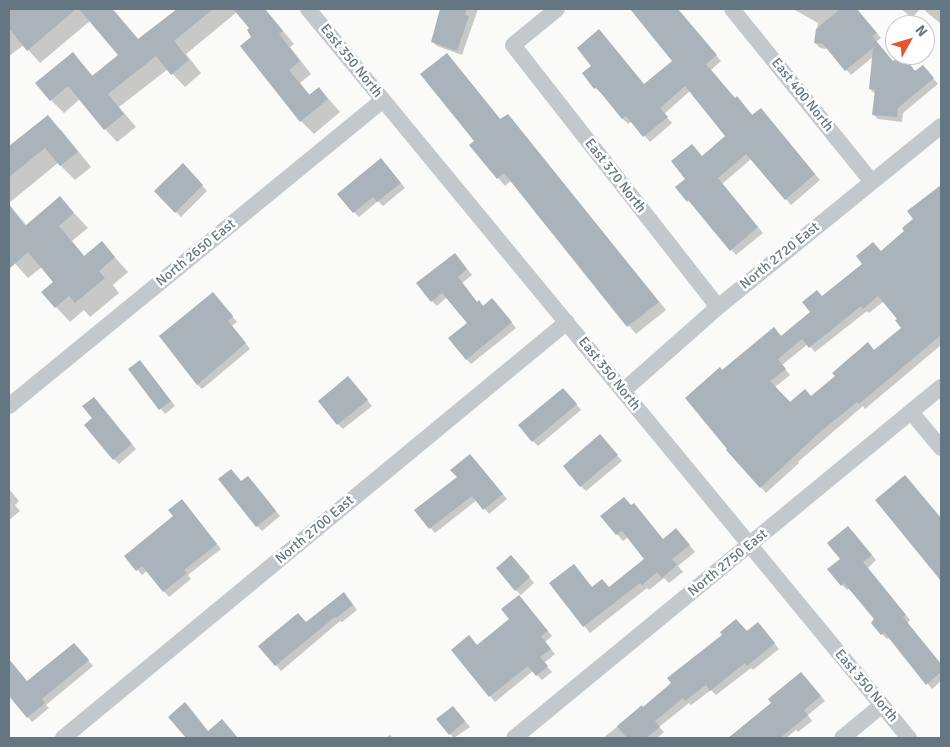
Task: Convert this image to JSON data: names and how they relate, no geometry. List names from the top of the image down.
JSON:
{
  "streets": {
    "street": [
      "East 350 North",
      "East 400 North",
      "East 370 North",
      "North 2650 East",
      "North 2720 East",
      "North 2700 East",
      "North 2750 East"
    ]
  },
  "crossings": [
    ["East 350 North", "North 2650 East"],
    ["East 350 North", "North 2720 East"],
    ["East 350 North", "North 2700 East"],
    ["East 350 North", "North 2750 East"],
    ["East 400 North", "North 2720 East"],
    ["East 370 North", "North 2720 East"]
  ],
  "north": "top right"
}
